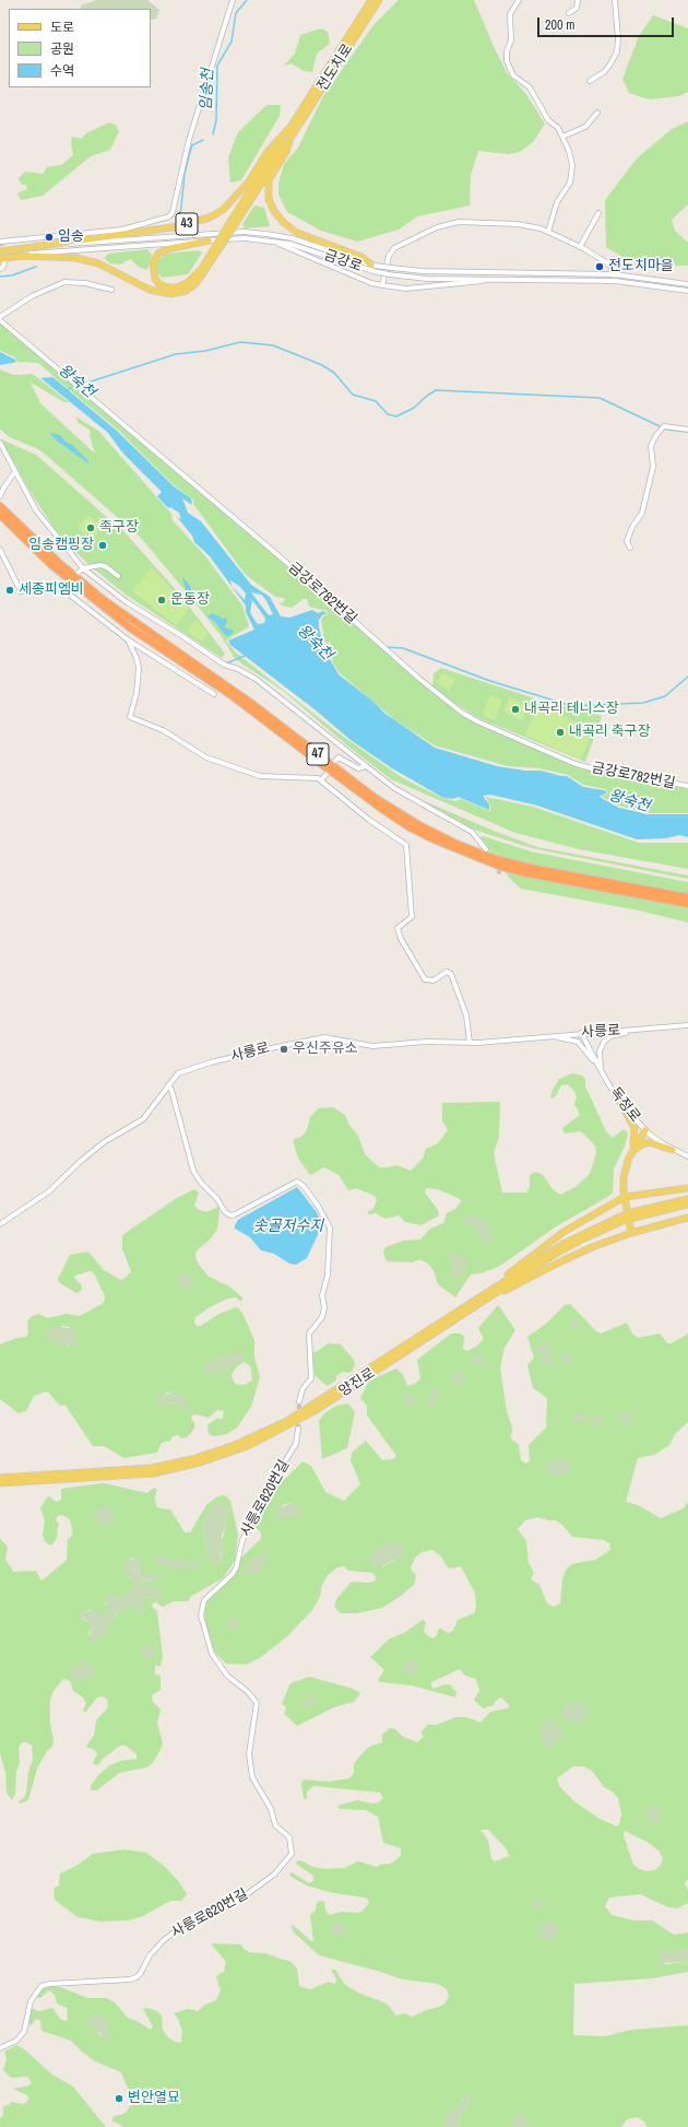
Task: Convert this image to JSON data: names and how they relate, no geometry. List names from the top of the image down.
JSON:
{
  "streets": {
    "highway": ["47"],
    "main road": [
      "전도치로",
      "43",
      "금강로",
      "양진로"
    ],
    "street": [
      "금강로782번길",
      "사릉로",
      "독정로",
      "사릉로620번길"
    ]
  },
  "crossings": [
    ["전도치로", "43"],
    ["43", "금강로"],
    ["사릉로", "독정로"]
  ],
  "water": ["임송천", "왕숙천", "솟골저수지"],
  "places": [
    "임송",
    "전도치마을",
    "족구장",
    "임송캠핑장",
    "세종피엠비",
    "운동장",
    "내곡리 테니스장",
    "내곡리 축구장",
    "우신주유소",
    "변안열묘"
  ],
  "legend": ["도로", "공원", "수역"],
  "scale_bar": "200 m"
}
